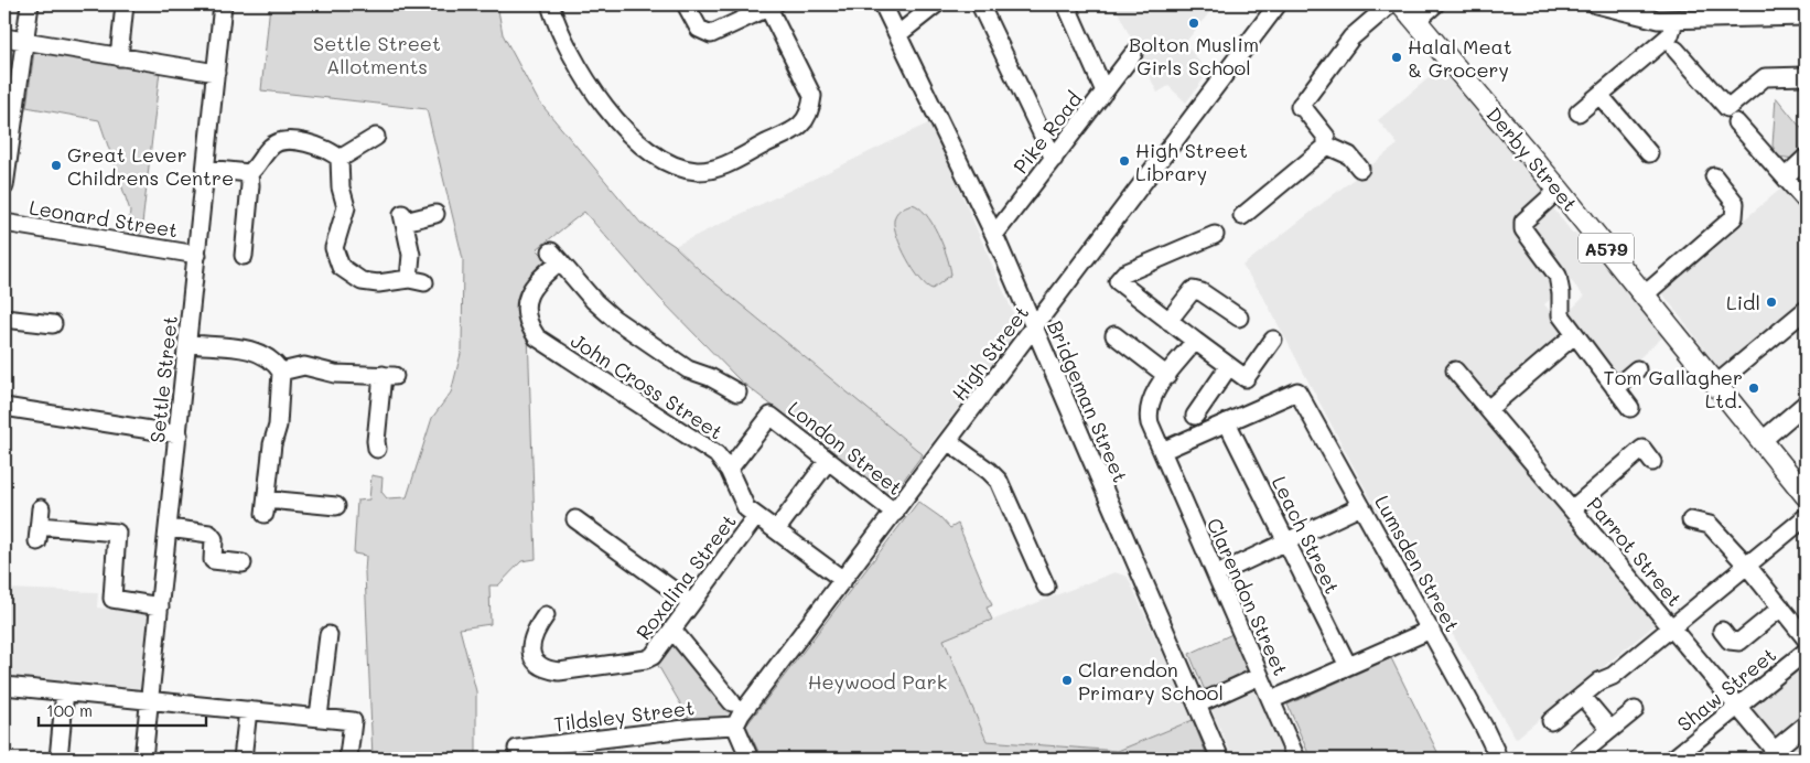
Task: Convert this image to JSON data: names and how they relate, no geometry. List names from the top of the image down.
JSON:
{
  "streets": {
    "main road": ["Derby Street", "A579"],
    "street": [
      "Pike Road",
      "Leonard Street",
      "High Street",
      "Settle Street",
      "John Cross Street",
      "Bridgeman Street",
      "London Street",
      "Leach Street",
      "Parrot Street",
      "Lumsden Street",
      "Roxalina Street",
      "Clarendon Street",
      "Shaw Street",
      "Tildsley Street"
    ]
  },
  "crossings": [
    ["Pike Road", "Bridgeman Street"],
    ["Leonard Street", "Settle Street"],
    ["High Street", "John Cross Street"],
    ["High Street", "Bridgeman Street"],
    ["High Street", "London Street"],
    ["High Street", "Tildsley Street"],
    ["John Cross Street", "London Street"],
    ["John Cross Street", "Roxalina Street"],
    ["Leach Street", "Lumsden Street"],
    ["Parrot Street", "Shaw Street"]
  ],
  "parks": ["Settle Street Allotments", "Heywood Park"],
  "places": [
    "Bolton Muslim Girls School",
    "Halal Meat & Grocery",
    "High Street Library",
    "Great Lever Childrens Centre",
    "Lidl",
    "Tom Gallagher Ltd.",
    "Clarendon Primary School"
  ],
  "scale_bar": "100 m"
}
